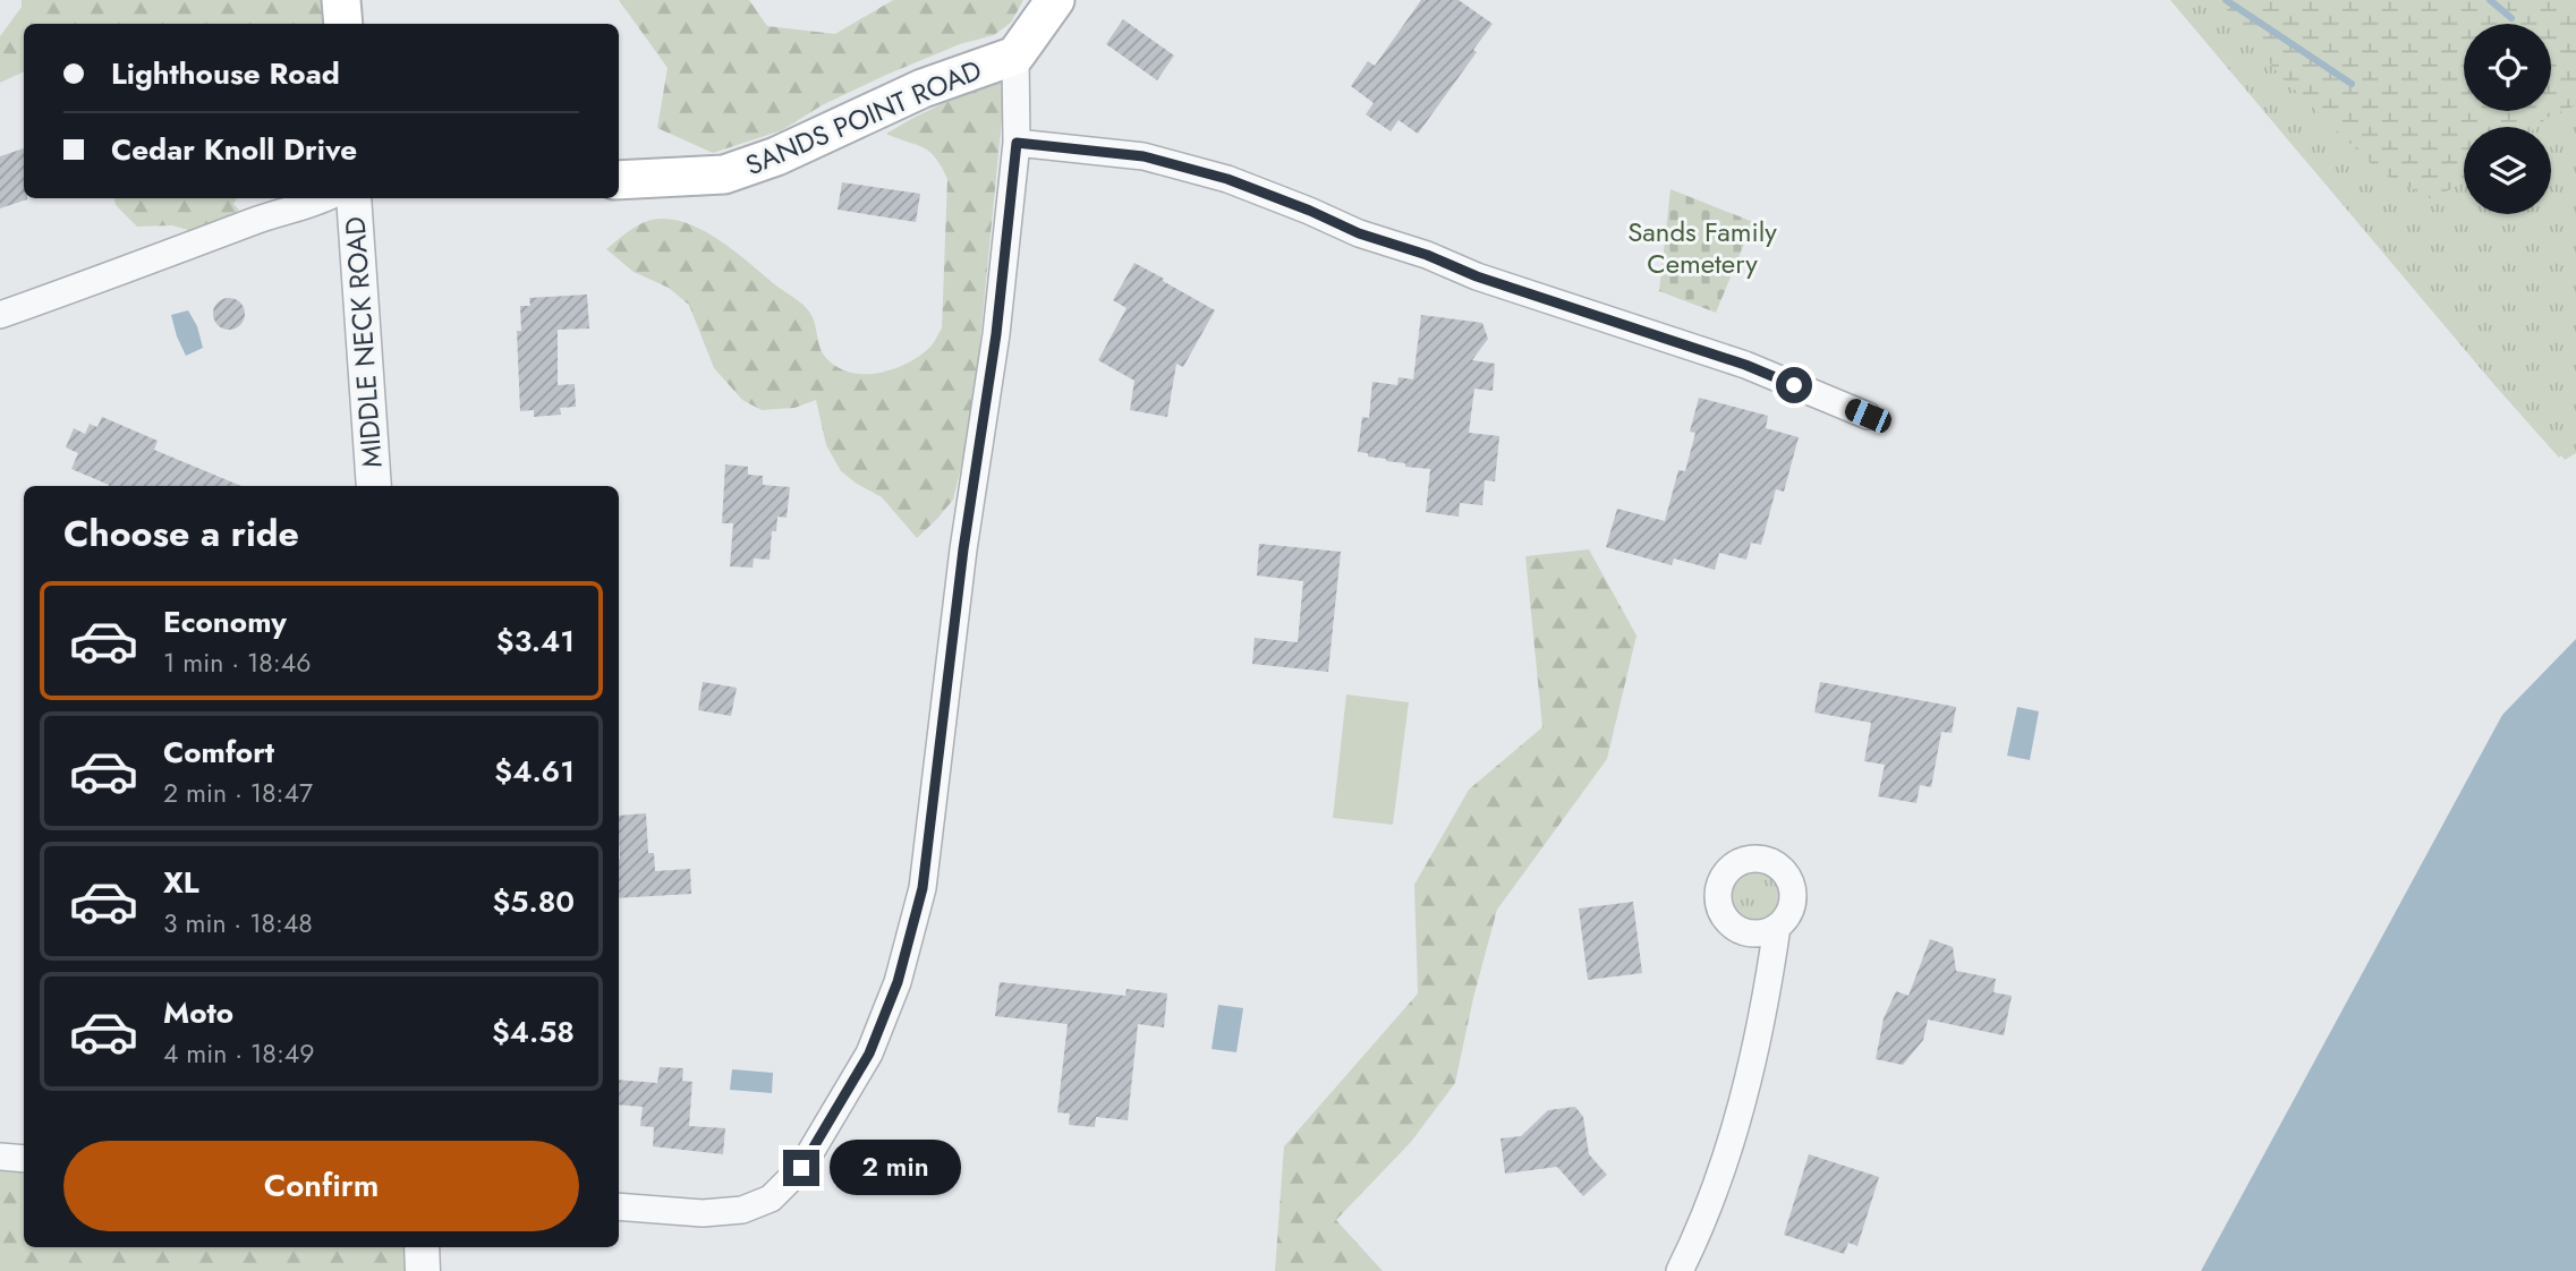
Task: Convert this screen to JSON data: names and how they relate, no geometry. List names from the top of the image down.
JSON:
{
  "streets": {
    "main road": ["SANDS POINT ROAD"],
    "street": ["MIDDLE NECK ROAD"]
  },
  "parks": ["Sands Family Cemetery"],
  "page": {
    "banner": ["Lighthouse Road", "Cedar Knoll Drive"],
    "heading": "Choose a ride",
    "list": [
      {
        "name": "Economy",
        "note": "1 min · 18:46",
        "value": "$3.41"
      },
      {
        "name": "Comfort",
        "note": "2 min · 18:47",
        "value": "$4.61"
      },
      {
        "name": "XL",
        "note": "3 min · 18:48",
        "value": "$5.80"
      },
      {
        "name": "Moto",
        "note": "4 min · 18:49",
        "value": "$4.58"
      }
    ],
    "buttons": "Confirm",
    "bubble": "2 min"
  }
}
